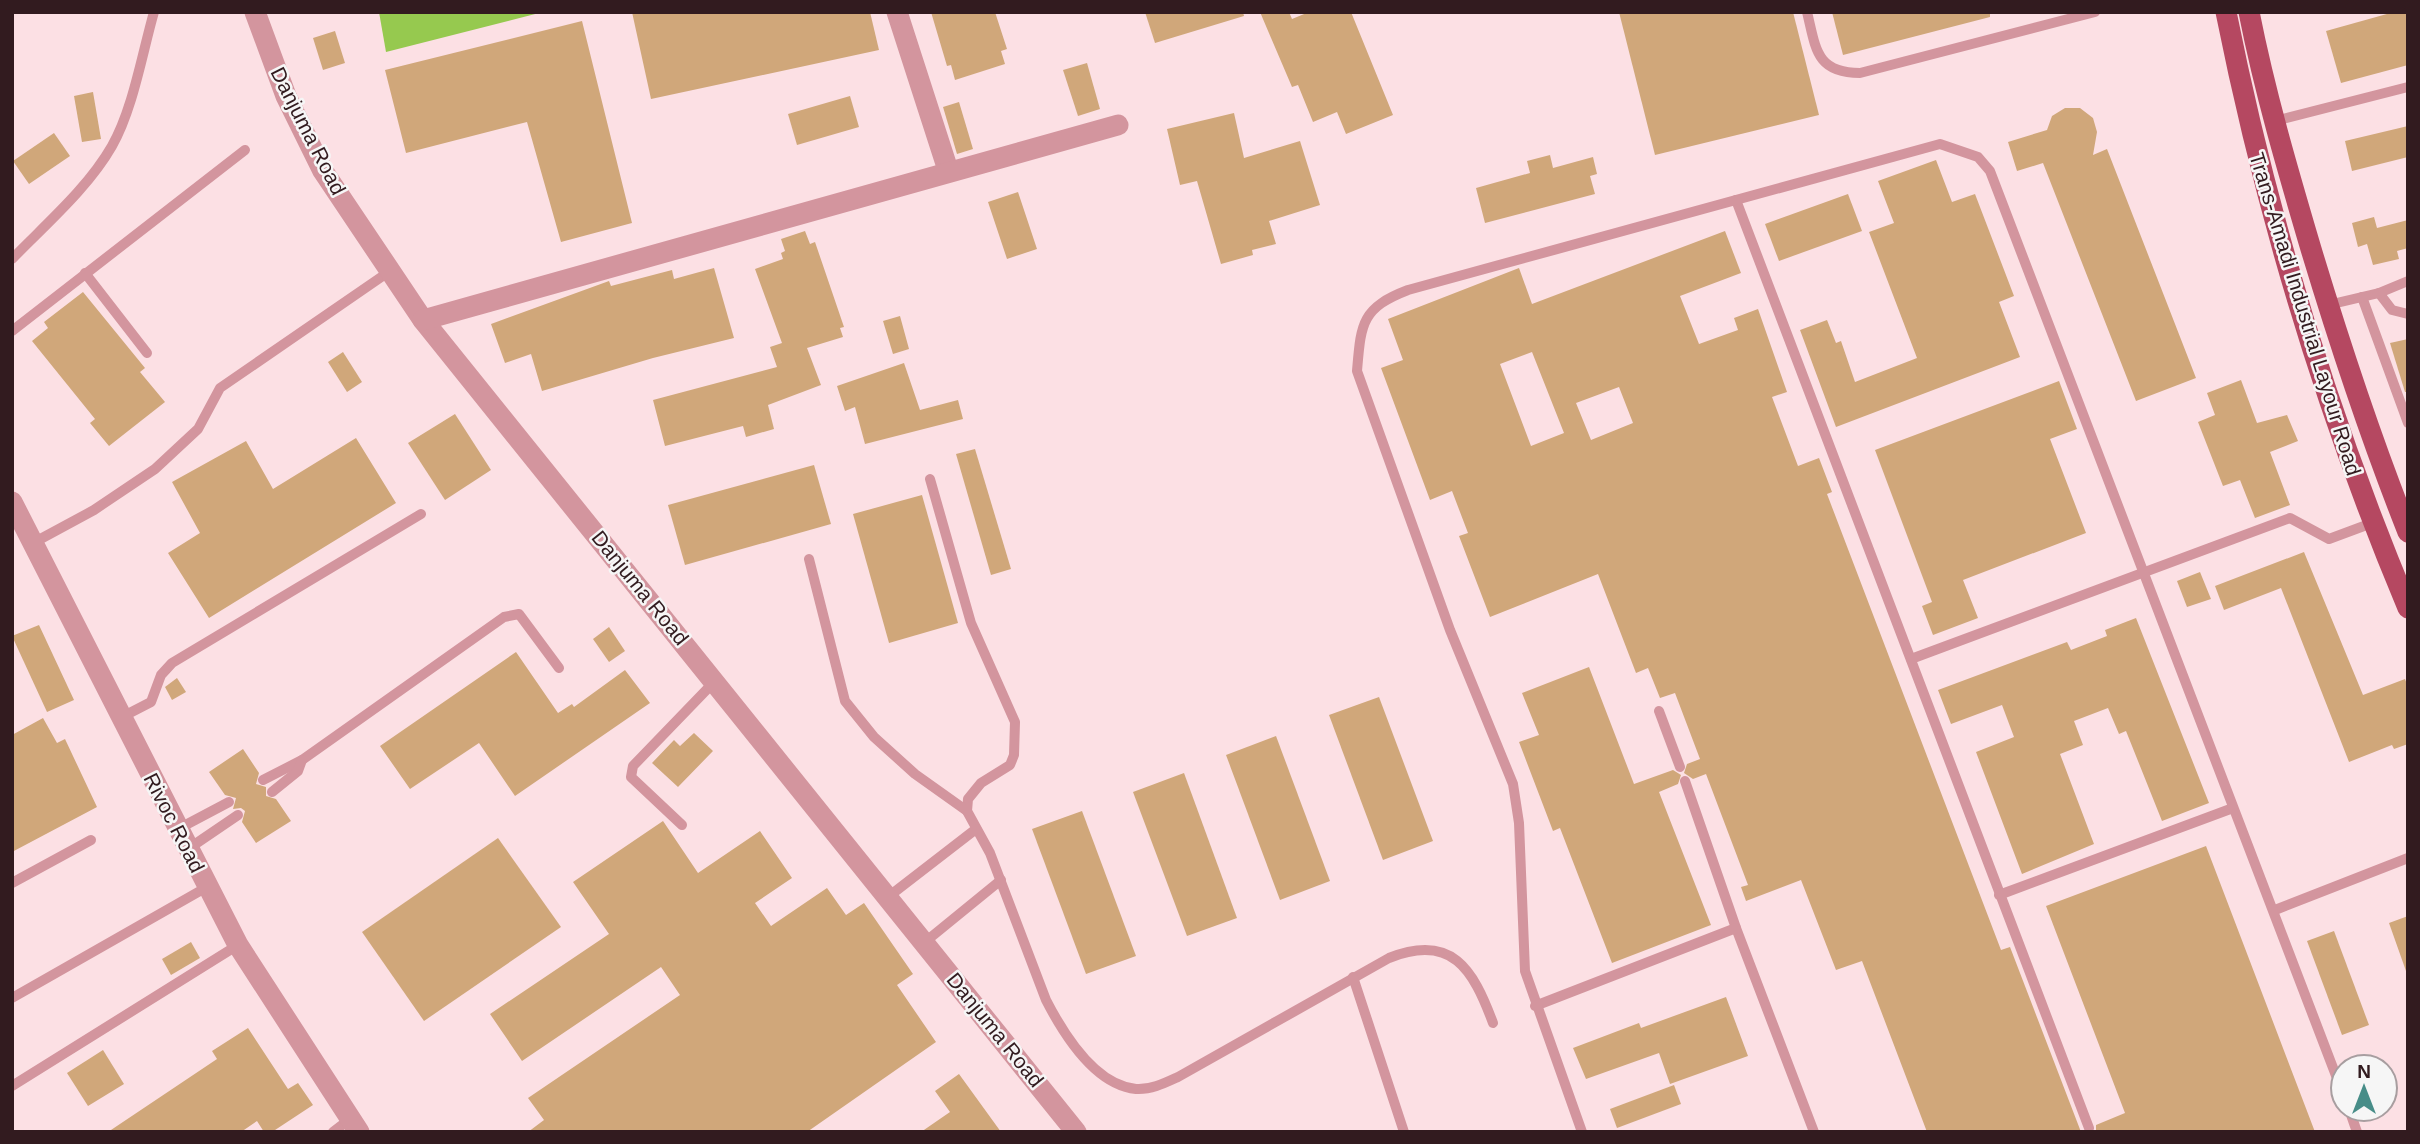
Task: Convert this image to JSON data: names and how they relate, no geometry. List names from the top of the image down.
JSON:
{
  "streets": {
    "main road": ["Trans-Amadi Industrial Layour Road"],
    "street": ["Danjuma Road", "Rivoc Road"]
  },
  "north": "top"
}
